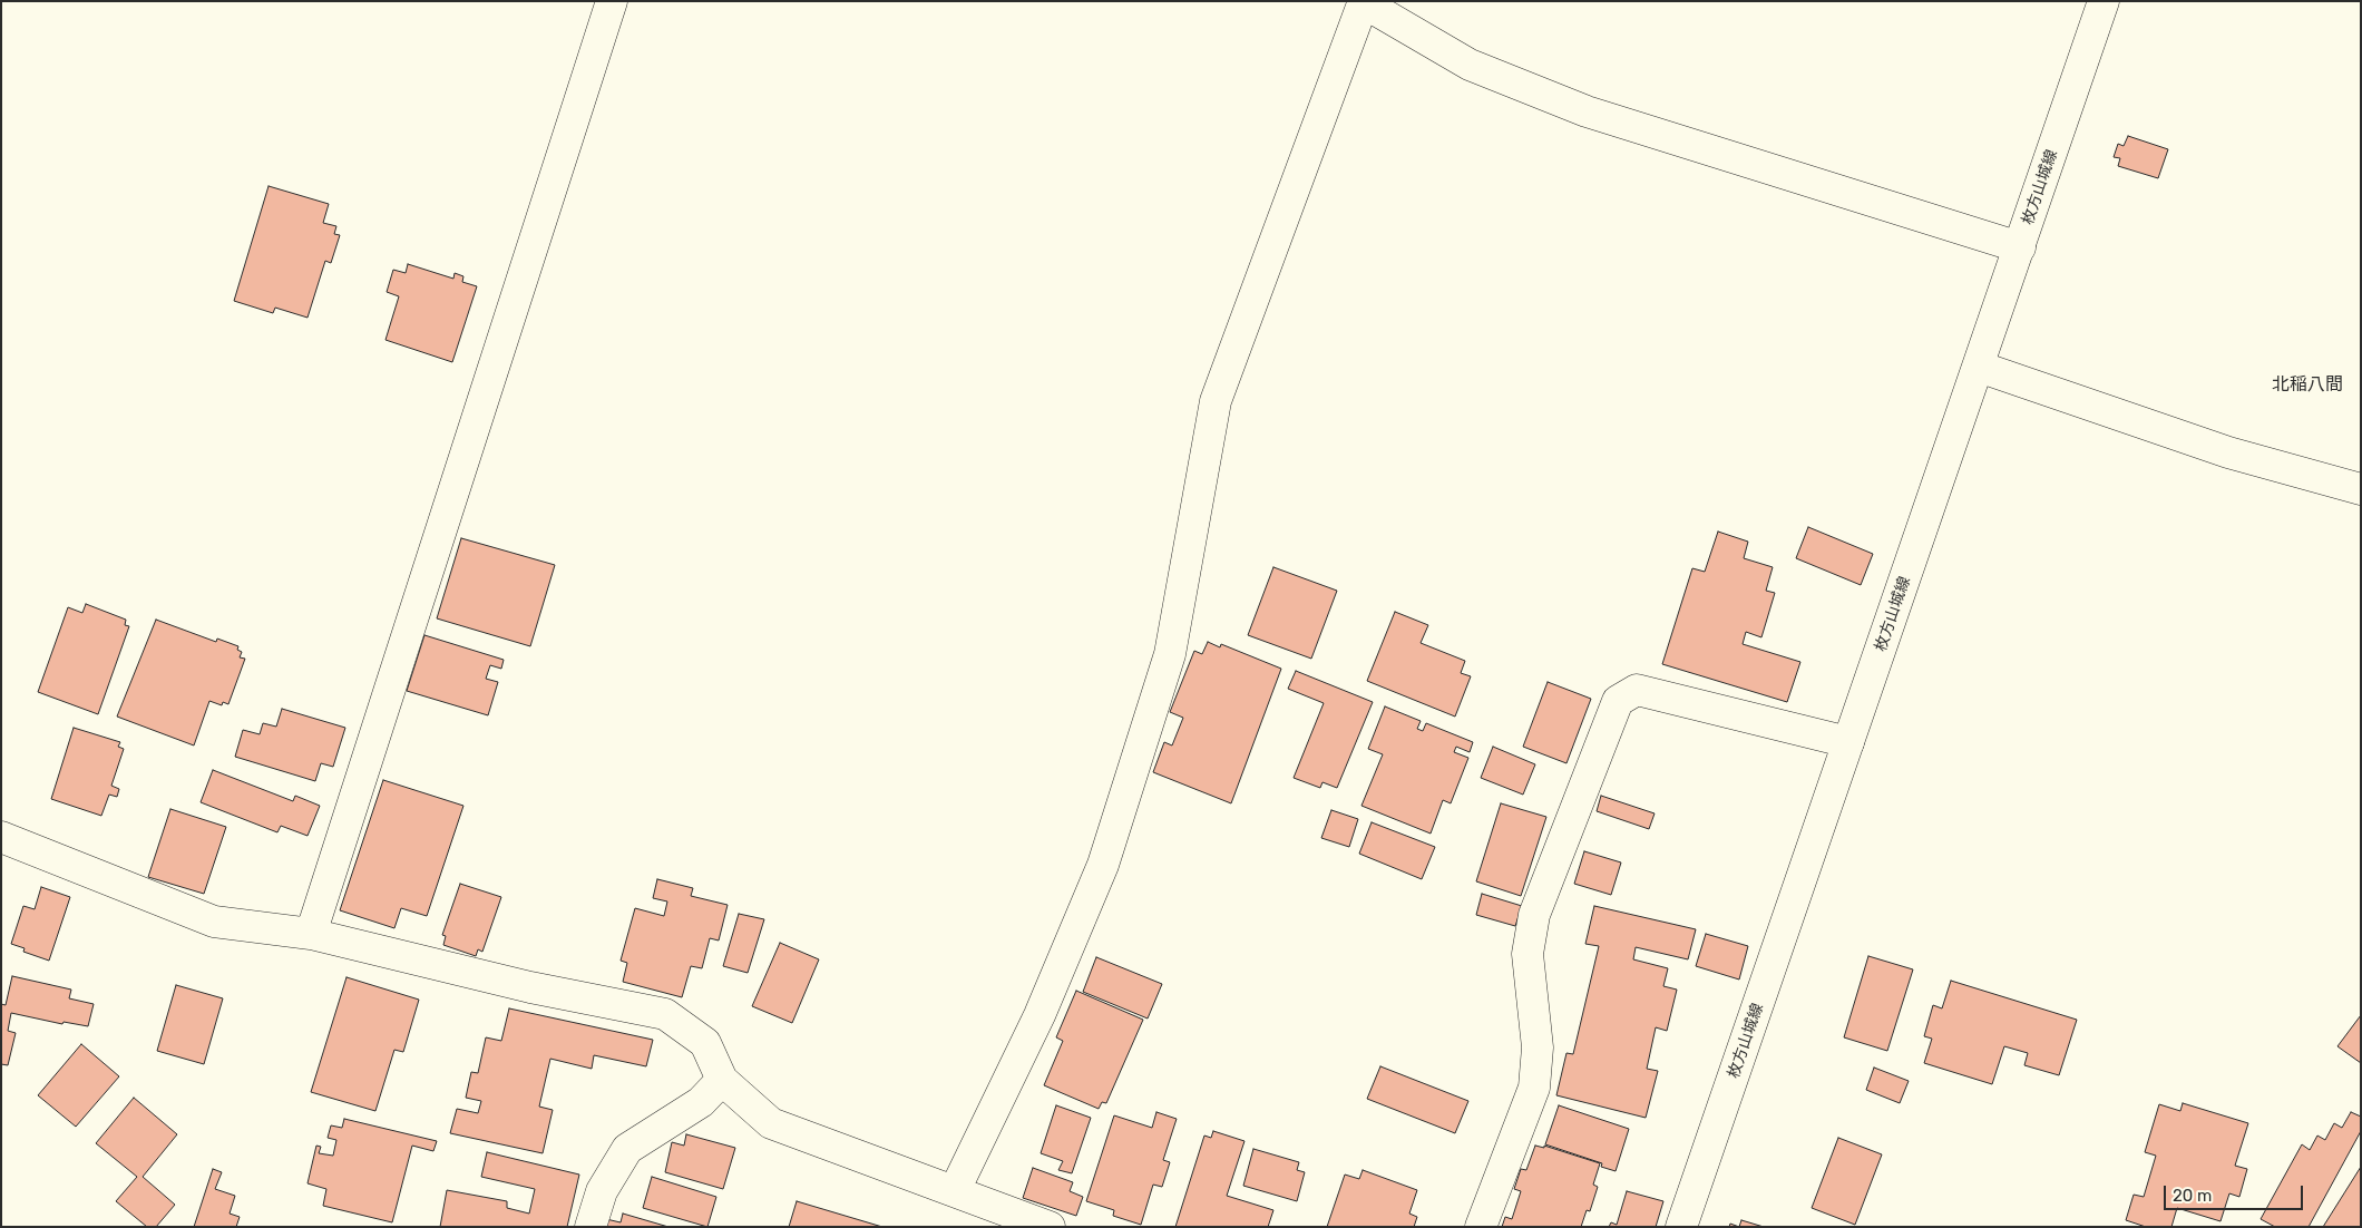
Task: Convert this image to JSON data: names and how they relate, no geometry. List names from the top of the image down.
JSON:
{
  "streets": {
    "street": ["枚方山城線"]
  },
  "districts": ["北稲八間"],
  "scale_bar": "20 m"
}
